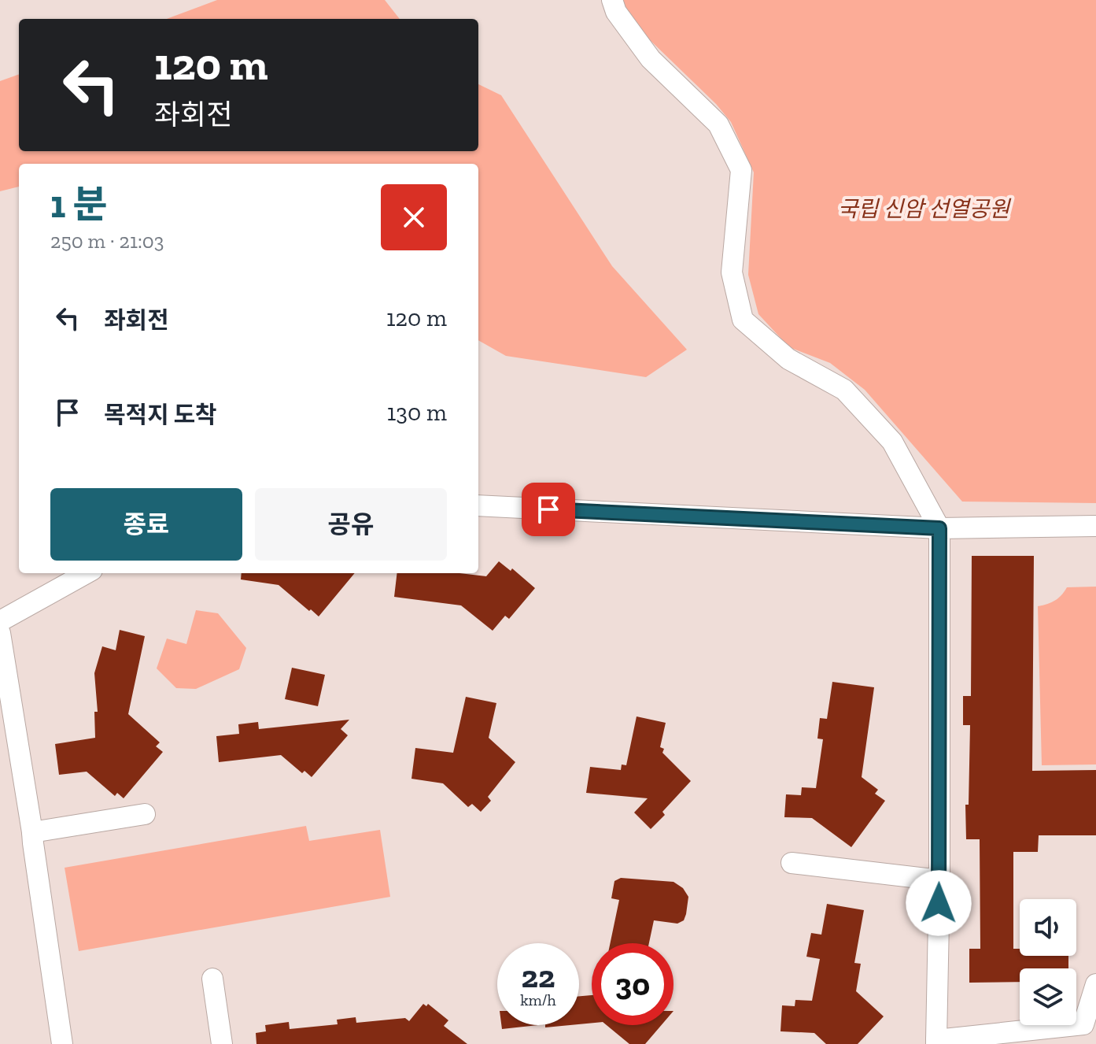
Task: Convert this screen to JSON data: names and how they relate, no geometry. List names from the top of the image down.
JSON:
{
  "parks": ["국립 신암 선열공원"],
  "page": {
    "turn": ["120 m", "좌회전"],
    "heading": ["1 분", "250 m · 21:03"],
    "list": [
      {
        "name": "좌회전",
        "value": "120 m"
      },
      {
        "name": "목적지 도착",
        "value": "130 m"
      }
    ],
    "buttons": ["종료", "공유"],
    "speed": "22 km/h",
    "limit": "30"
  }
}
